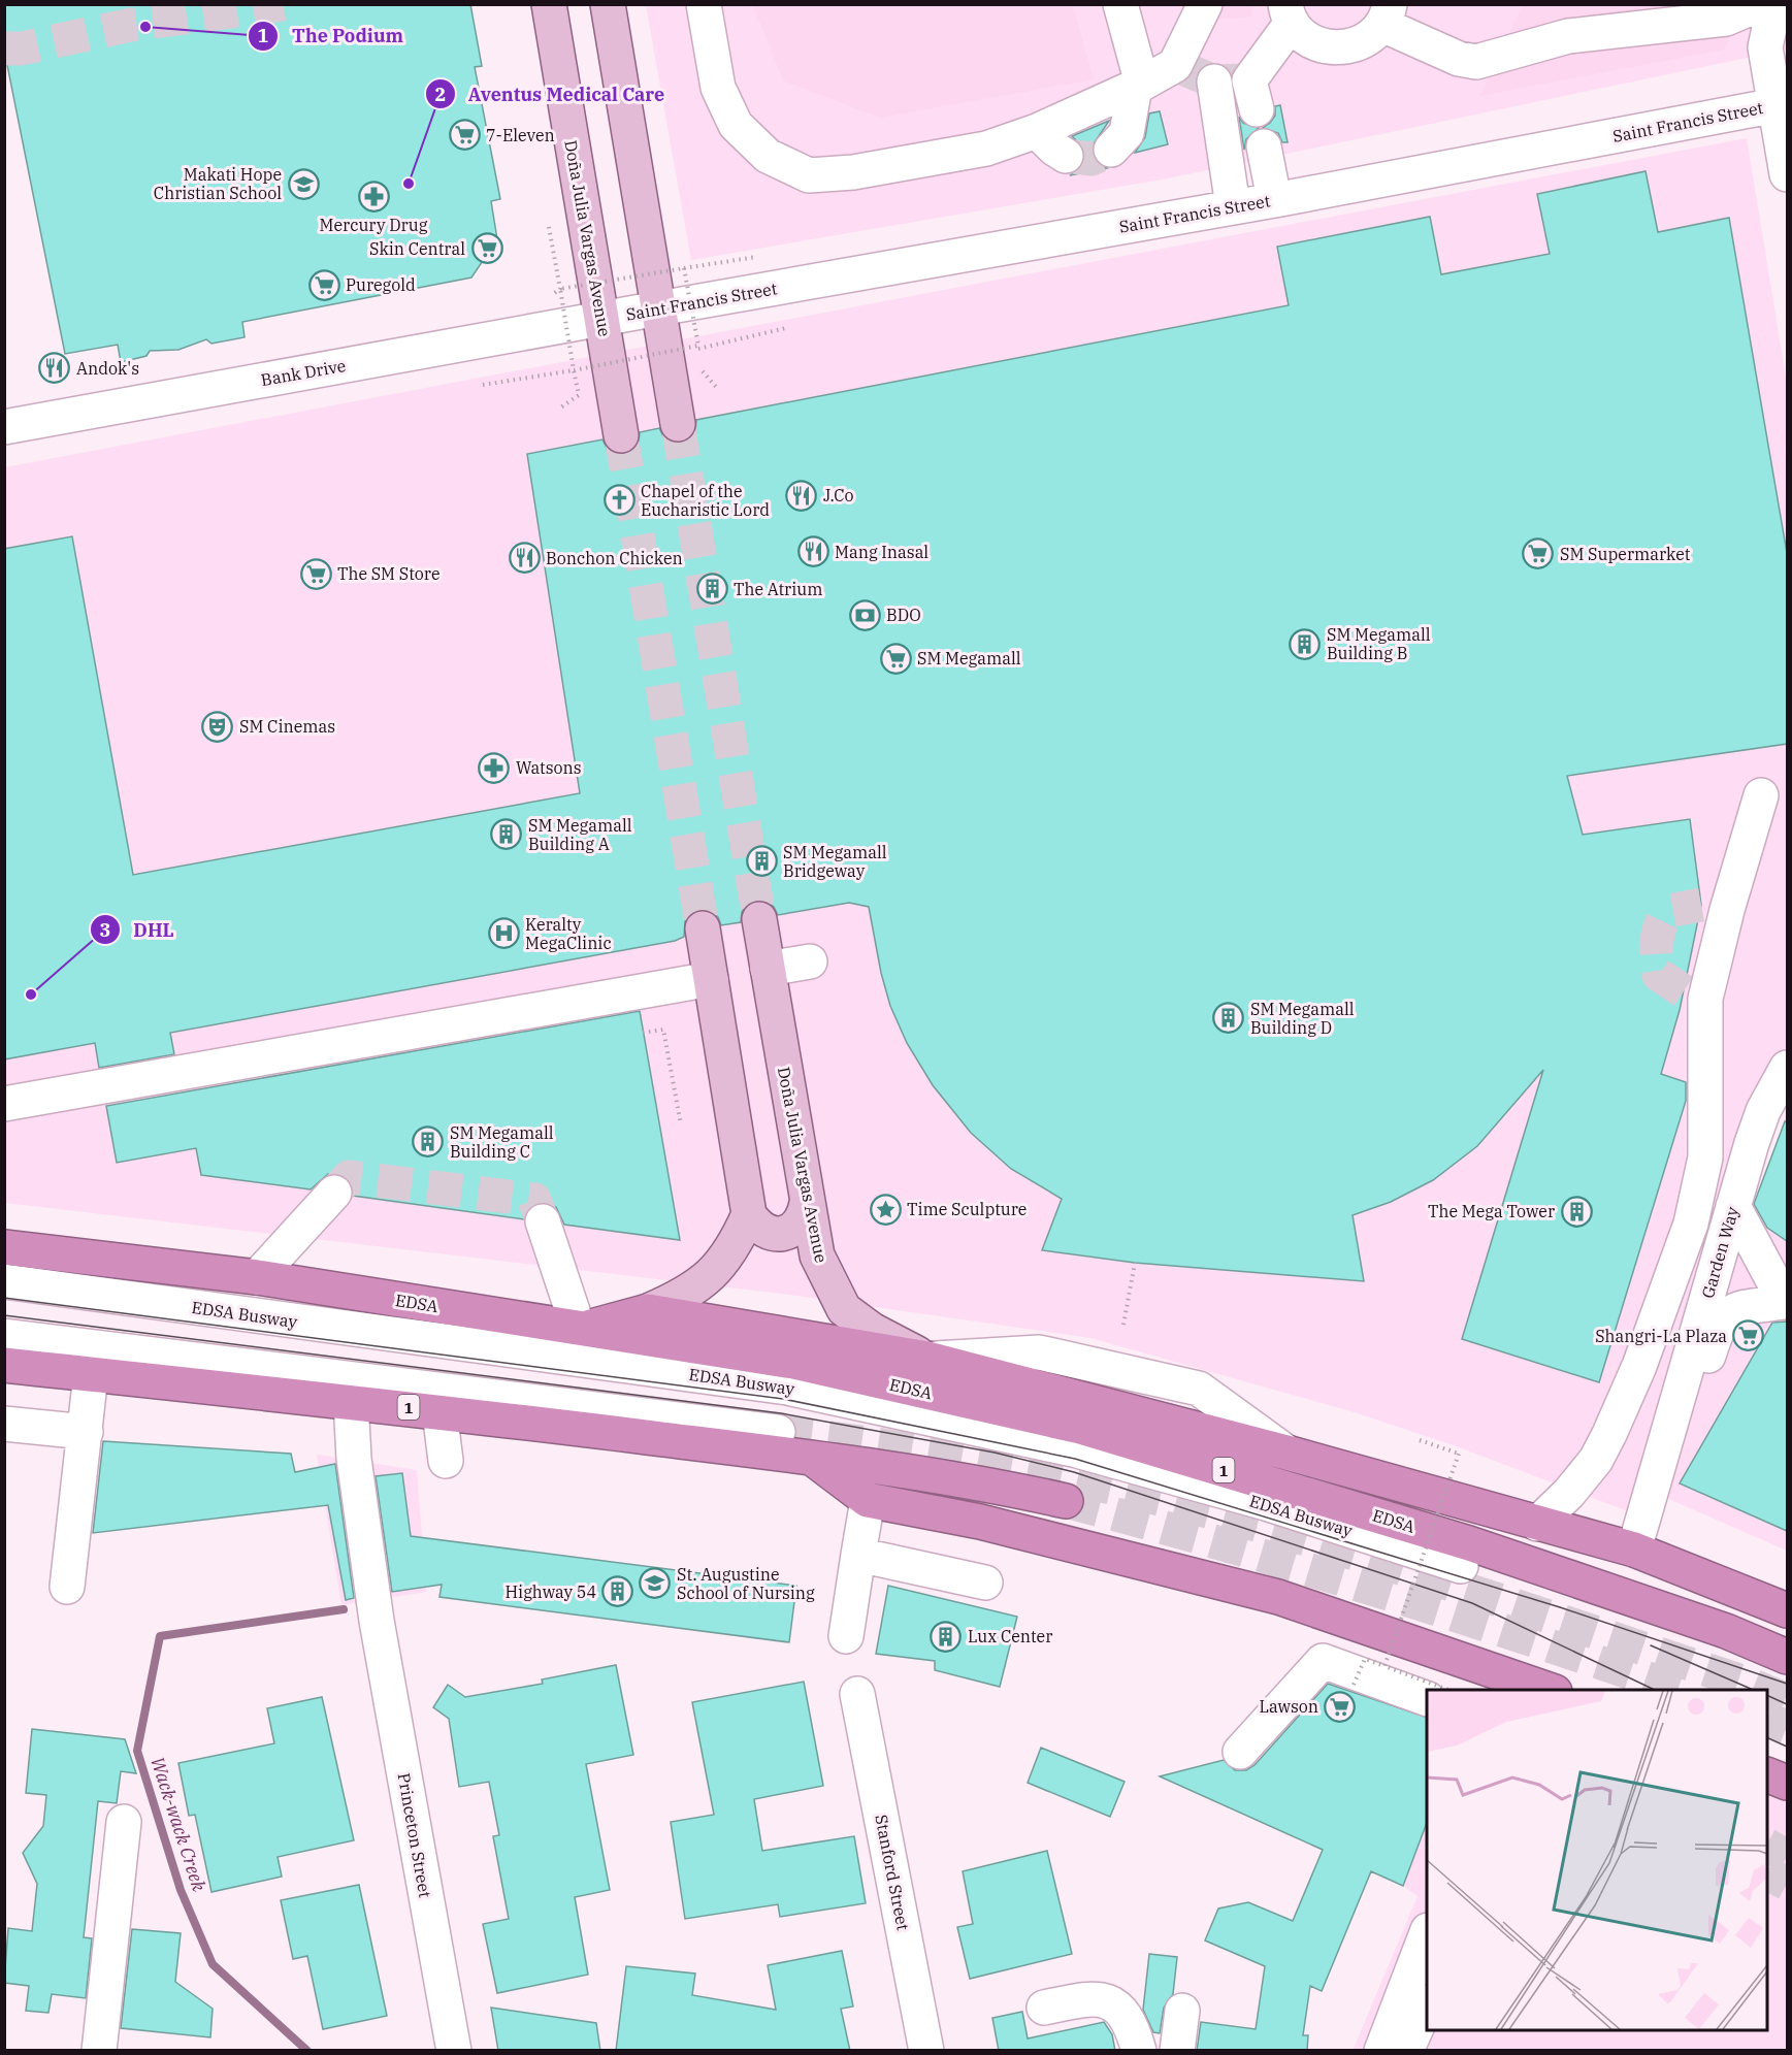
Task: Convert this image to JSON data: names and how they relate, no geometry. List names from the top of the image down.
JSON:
{
  "streets": {
    "highway": ["EDSA", "1"],
    "main road": ["Doña Julia Vargas Avenue"],
    "street": [
      "Saint Francis Street",
      "Bank Drive",
      "Garden Way",
      "EDSA Busway",
      "Princeton Street",
      "Stanford Street"
    ]
  },
  "crossings": [
    ["Saint Francis Street", "Doña Julia Vargas Avenue"],
    ["Saint Francis Street", "Bank Drive"],
    ["Doña Julia Vargas Avenue", "Bank Drive"],
    ["Doña Julia Vargas Avenue", "1"],
    ["Garden Way", "1"],
    ["EDSA", "1"],
    ["1", "Princeton Street"]
  ],
  "water": ["Wack-wack Creek"],
  "places": {
    "other": ["The Podium", "Aventus Medical Care", "DHL"],
    "supermarket": [
      "7-Eleven",
      "Skin Central",
      "Puregold",
      "SM Supermarket",
      "The SM Store",
      "SM Megamall",
      "Shangri-La Plaza",
      "Lawson"
    ],
    "school or university": ["Makati Hope Christian School", "St. Augustine School of Nursing"],
    "pharmacy": ["Mercury Drug", "Watsons"],
    "restaurant": [
      "Andok's",
      "J.Co",
      "Mang Inasal",
      "Bonchon Chicken"
    ],
    "church": ["Chapel of the Eucharistic Lord"],
    "building": [
      "The Atrium",
      "SM Megamall Building B",
      "SM Megamall Building A",
      "SM Megamall Bridgeway",
      "SM Megamall Building D",
      "SM Megamall Building C",
      "The Mega Tower",
      "Highway 54",
      "Lux Center"
    ],
    "bank": ["BDO"],
    "theatre": ["SM Cinemas"],
    "hospital": ["Keralty MegaClinic"],
    "place": ["Time Sculpture"]
  }
}
